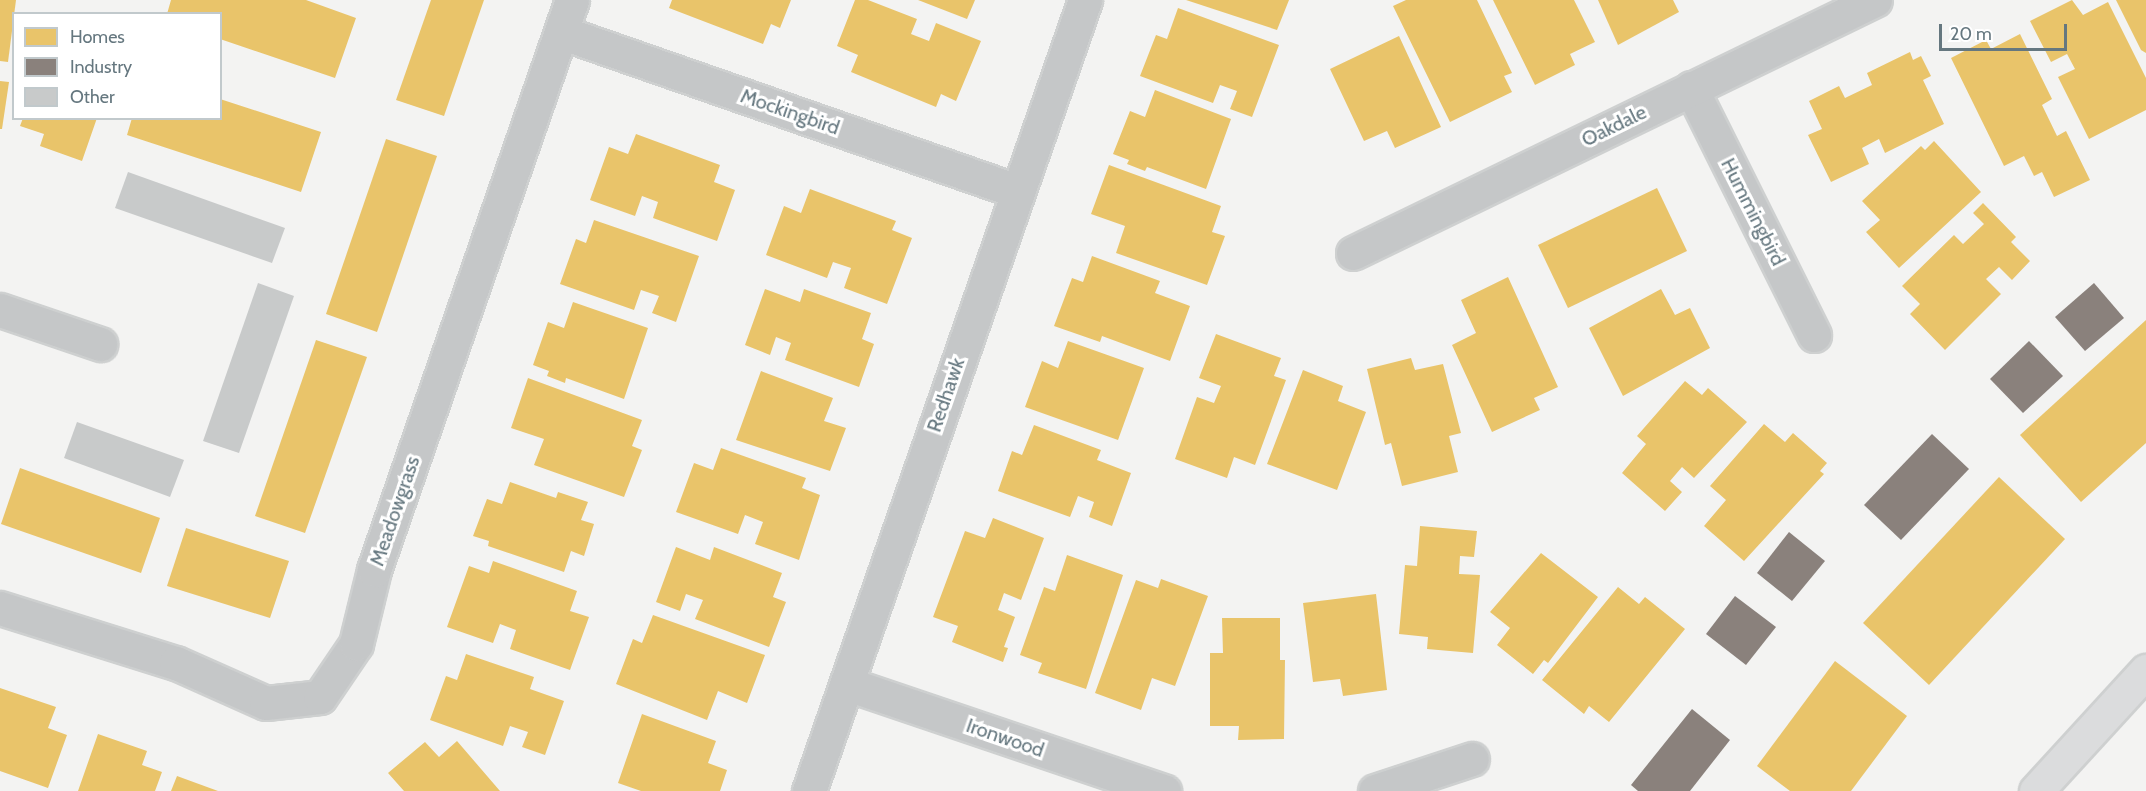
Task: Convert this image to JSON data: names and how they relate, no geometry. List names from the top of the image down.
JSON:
{
  "streets": {
    "street": [
      "Mockingbird",
      "Oakdale",
      "Hummingbird",
      "Redhawk",
      "Meadowgrass",
      "Ironwood"
    ]
  },
  "crossings": [
    ["Mockingbird", "Redhawk"],
    ["Mockingbird", "Meadowgrass"],
    ["Oakdale", "Hummingbird"],
    ["Redhawk", "Ironwood"]
  ],
  "legend": ["Homes", "Industry", "Other"],
  "scale_bar": "20 m"
}
